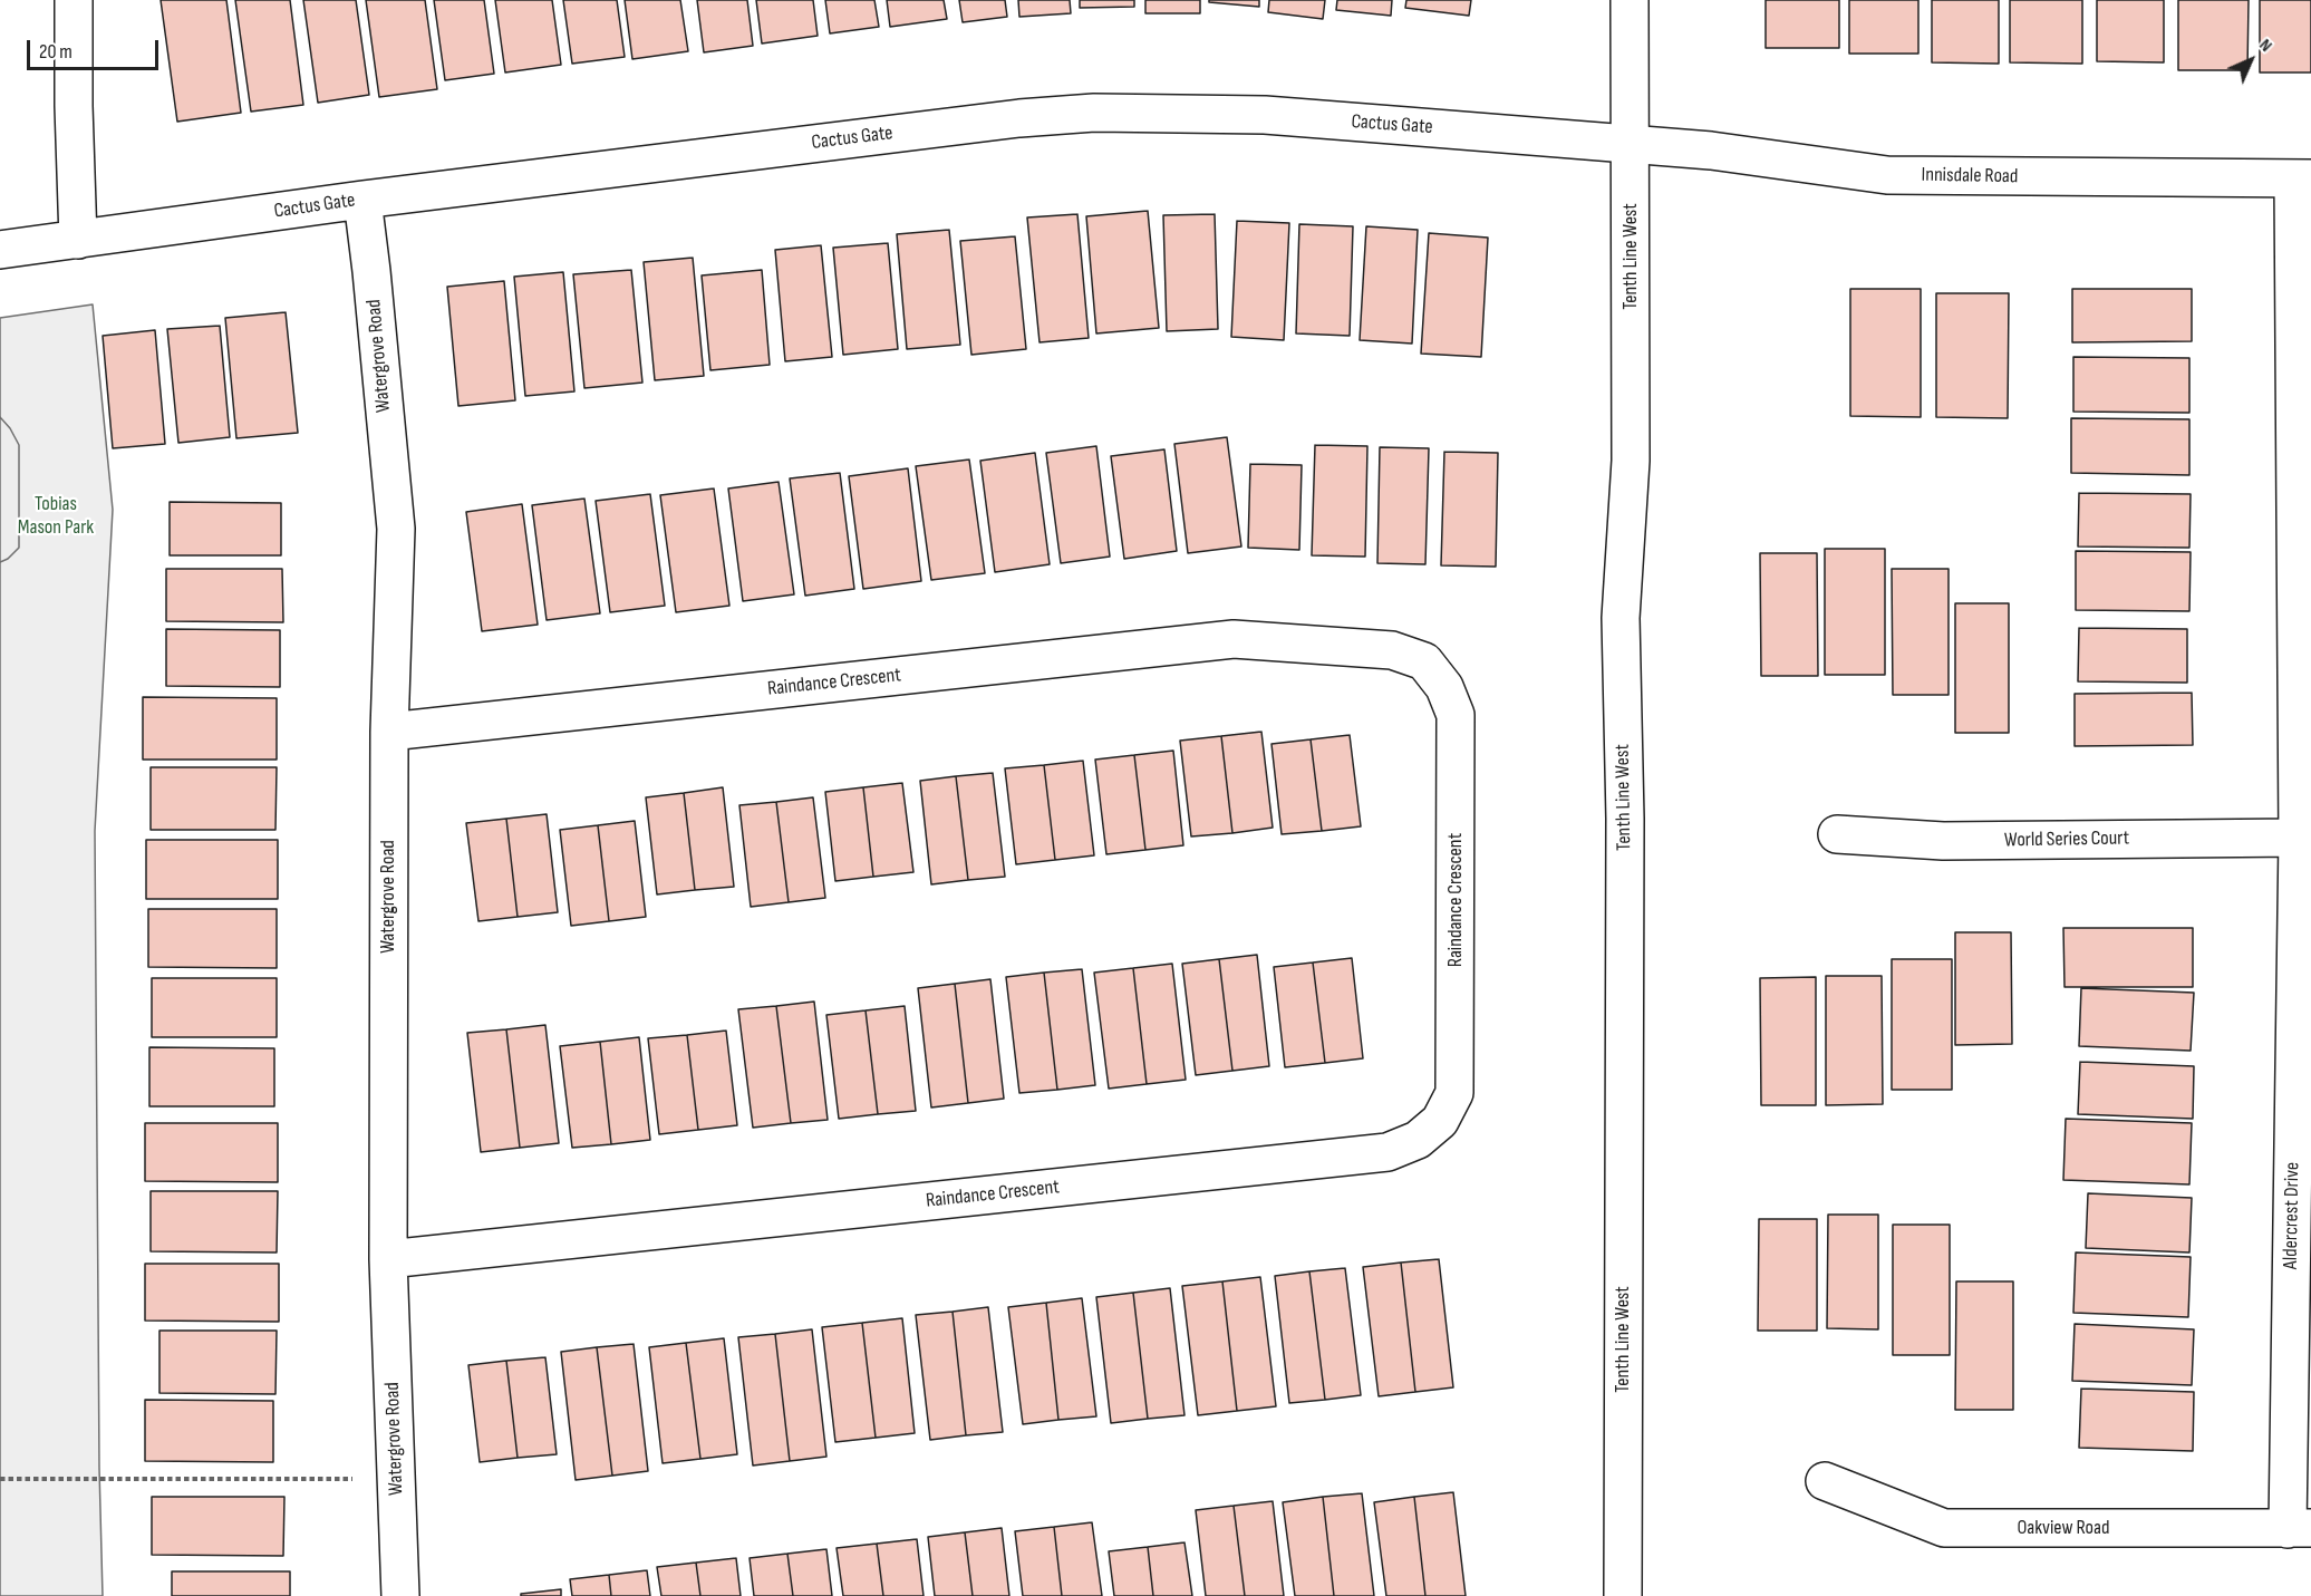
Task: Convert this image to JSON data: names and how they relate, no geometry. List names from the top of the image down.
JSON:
{
  "streets": {
    "street": [
      "Cactus Gate",
      "Innisdale Road",
      "Tenth Line West",
      "Watergrove Road",
      "Raindance Crescent",
      "World Series Court",
      "Aldercrest Drive",
      "Oakview Road"
    ]
  },
  "crossings": [
    ["Cactus Gate", "Innisdale Road"],
    ["Cactus Gate", "Tenth Line West"],
    ["Cactus Gate", "Watergrove Road"],
    ["Innisdale Road", "Tenth Line West"],
    ["Innisdale Road", "Aldercrest Drive"],
    ["Watergrove Road", "Raindance Crescent"],
    ["World Series Court", "Aldercrest Drive"],
    ["Aldercrest Drive", "Oakview Road"]
  ],
  "parks": ["Tobias Mason Park"],
  "scale_bar": "20 m",
  "north": "top right"
}
